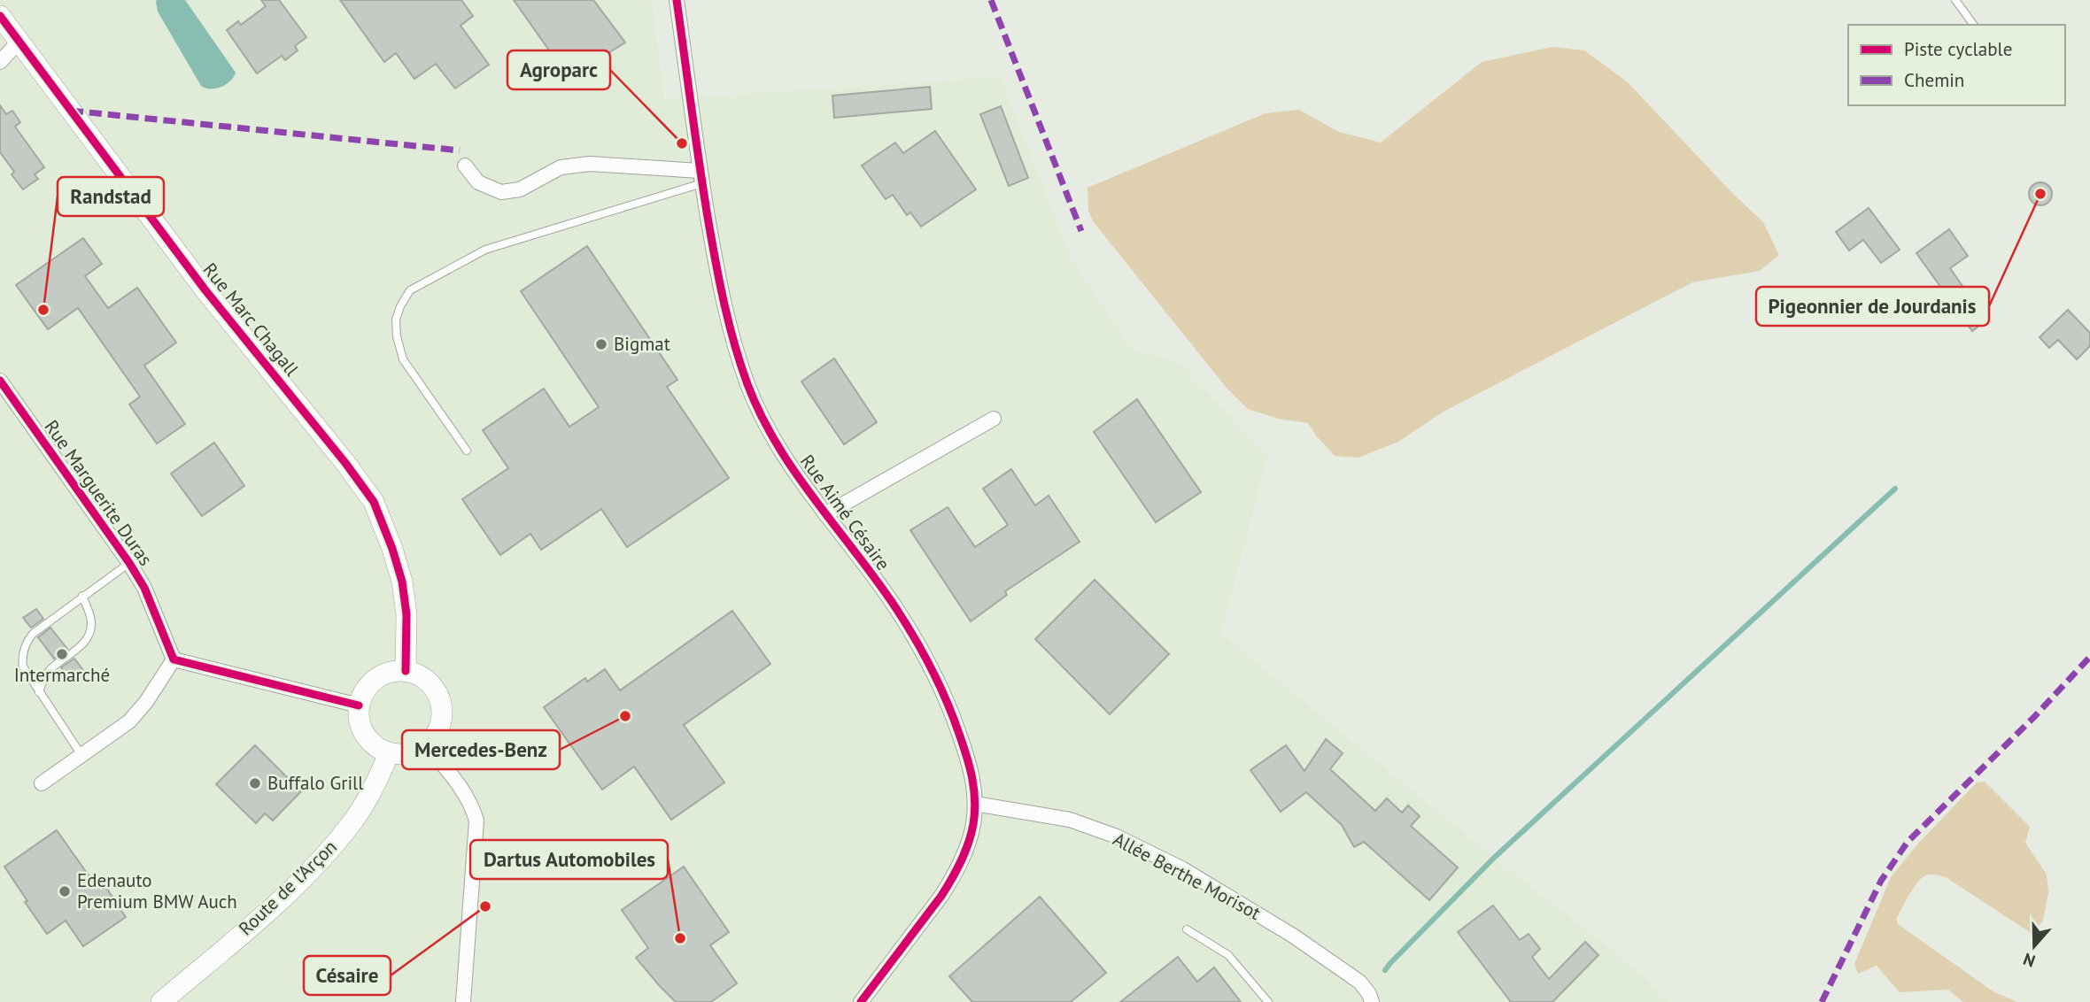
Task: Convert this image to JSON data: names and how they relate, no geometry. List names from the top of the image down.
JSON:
{
  "streets": {
    "street": [
      "Rue Marc Chagall",
      "Rue Marguerite Duras",
      "Rue Aimé Césaire",
      "Allée Berthe Morisot",
      "Route de l’Arçon"
    ]
  },
  "crossings": [
    ["Rue Marc Chagall", "Route de l’Arçon"],
    ["Rue Aimé Césaire", "Allée Berthe Morisot"]
  ],
  "places": [
    "Agroparc",
    "Pigeonnier de Jourdanis",
    "Randstad",
    "Bigmat",
    "Intermarché",
    "Mercedes-Benz",
    "Buffalo Grill",
    "Edenauto Premium BMW Auch",
    "Césaire",
    "Dartus Automobiles"
  ],
  "legend": ["Piste cyclable", "Chemin"],
  "north": "bottom"
}
